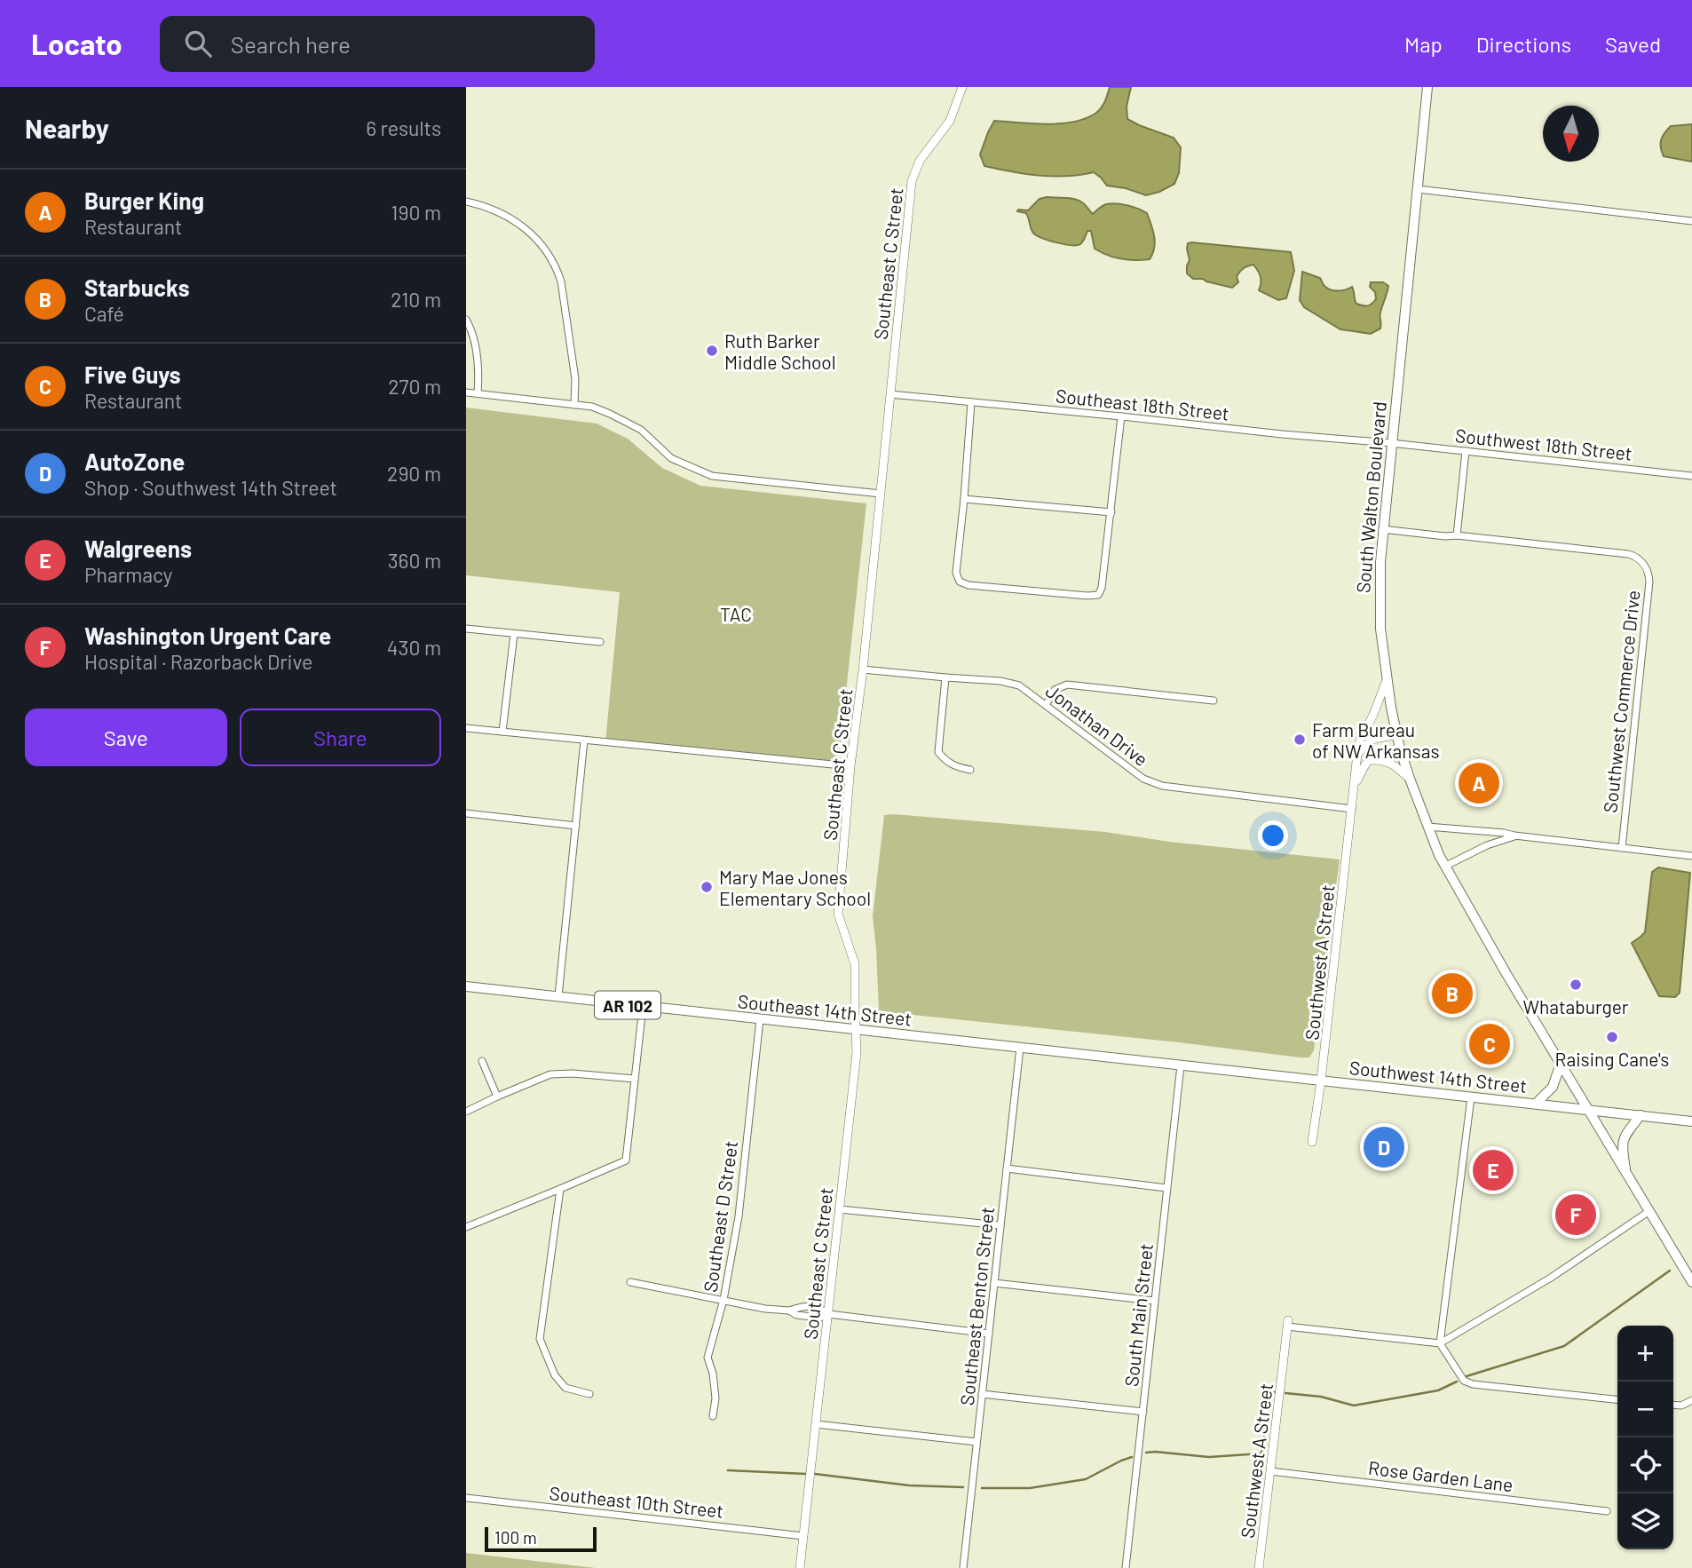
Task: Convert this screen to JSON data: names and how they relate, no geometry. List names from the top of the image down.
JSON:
{
  "streets": {
    "main road": [
      "South Walton Boulevard",
      "AR 102",
      "Southeast 14th Street",
      "Southwest 14th Street"
    ],
    "street": [
      "Southeast C Street",
      "Southeast 18th Street",
      "Southwest 18th Street",
      "Southwest Commerce Drive",
      "Jonathan Drive",
      "Southwest A Street",
      "Southeast D Street",
      "Southeast Benton Street",
      "South Main Street",
      "Rose Garden Lane",
      "Southeast 10th Street"
    ]
  },
  "crossings": [
    ["Southeast C Street", "Southeast 18th Street"],
    ["Southeast C Street", "Jonathan Drive"],
    ["Southeast C Street", "Southeast 14th Street"],
    ["Southeast C Street", "Southeast 10th Street"],
    ["Southeast 18th Street", "Southwest 18th Street"],
    ["Southeast 18th Street", "South Walton Boulevard"],
    ["Southwest 18th Street", "South Walton Boulevard"],
    ["South Walton Boulevard", "Southwest Commerce Drive"],
    ["South Walton Boulevard", "Southwest A Street"],
    ["South Walton Boulevard", "Southwest 14th Street"],
    ["Jonathan Drive", "Southwest A Street"],
    ["Southwest A Street", "Southwest 14th Street"],
    ["Southwest A Street", "Rose Garden Lane"],
    ["Southeast 14th Street", "Southwest 14th Street"],
    ["Southeast 14th Street", "Southeast D Street"],
    ["Southeast 14th Street", "Southeast Benton Street"],
    ["Southeast 14th Street", "South Main Street"],
    ["Southwest 14th Street", "South Main Street"]
  ],
  "parks": ["TAC"],
  "places": [
    "Ruth Barker Middle School",
    "Farm Bureau of NW Arkansas",
    "Mary Mae Jones Elementary School",
    "Whataburger",
    "Raising Cane's"
  ],
  "scale_bar": "100 m",
  "north": "bottom",
  "page": {
    "header": "Locato",
    "search": "Search here",
    "nav": ["Map", "Directions", "Saved"],
    "heading": ["Nearby", "6 results"],
    "list": [
      {
        "mark": "A",
        "name": "Burger King",
        "note": "Restaurant",
        "value": "190 m"
      },
      {
        "mark": "B",
        "name": "Starbucks",
        "note": "Café",
        "value": "210 m"
      },
      {
        "mark": "C",
        "name": "Five Guys",
        "note": "Restaurant",
        "value": "270 m"
      },
      {
        "mark": "D",
        "name": "AutoZone",
        "note": "Shop · Southwest 14th Street",
        "value": "290 m"
      },
      {
        "mark": "E",
        "name": "Walgreens",
        "note": "Pharmacy",
        "value": "360 m"
      },
      {
        "mark": "F",
        "name": "Washington Urgent Care",
        "note": "Hospital · Razorback Drive",
        "value": "430 m"
      }
    ],
    "buttons": ["Save", "Share"],
    "pins": [
      "A",
      "B",
      "C",
      "D",
      "E",
      "F"
    ],
    "map_buttons": ["+", "−"],
    "scale": "100 m"
  }
}
